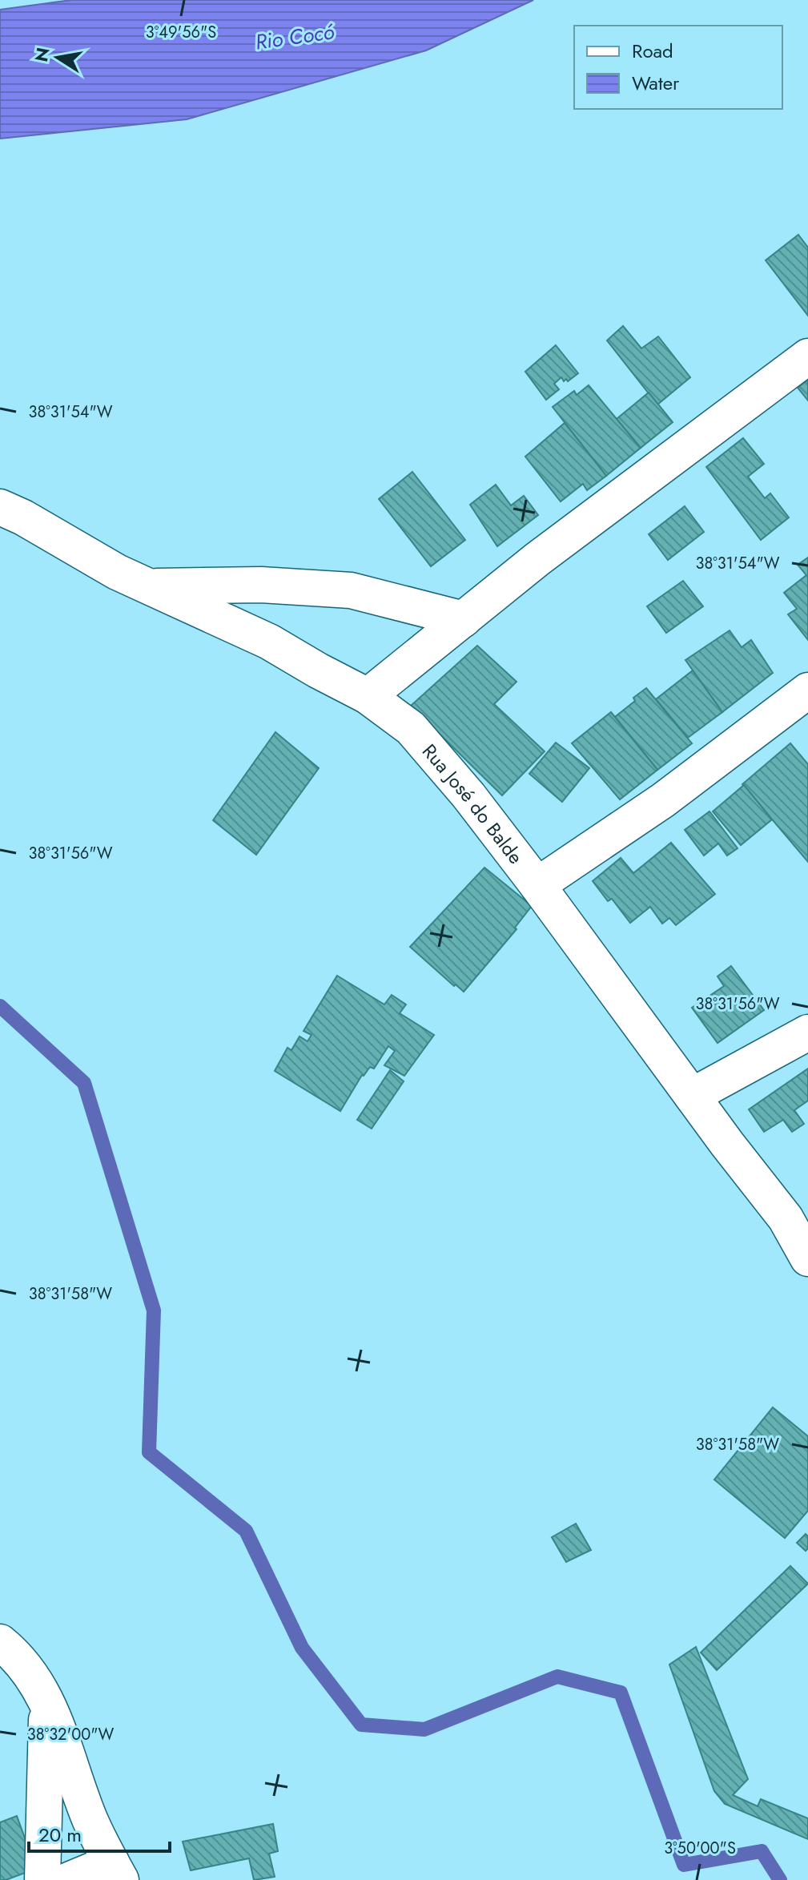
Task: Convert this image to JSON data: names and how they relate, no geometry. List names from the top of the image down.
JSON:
{
  "streets": {
    "street": ["Rua José do Balde"]
  },
  "water": ["Rio Cocó"],
  "legend": ["Road", "Water"],
  "scale_bar": "20 m",
  "north": "left",
  "coordinates": [
    "3°49'56\"S",
    "38°31'54\"W",
    "38°31'56\"W",
    "38°31'58\"W",
    "38°32'00\"W",
    "3°50'00\"S"
  ]
}
